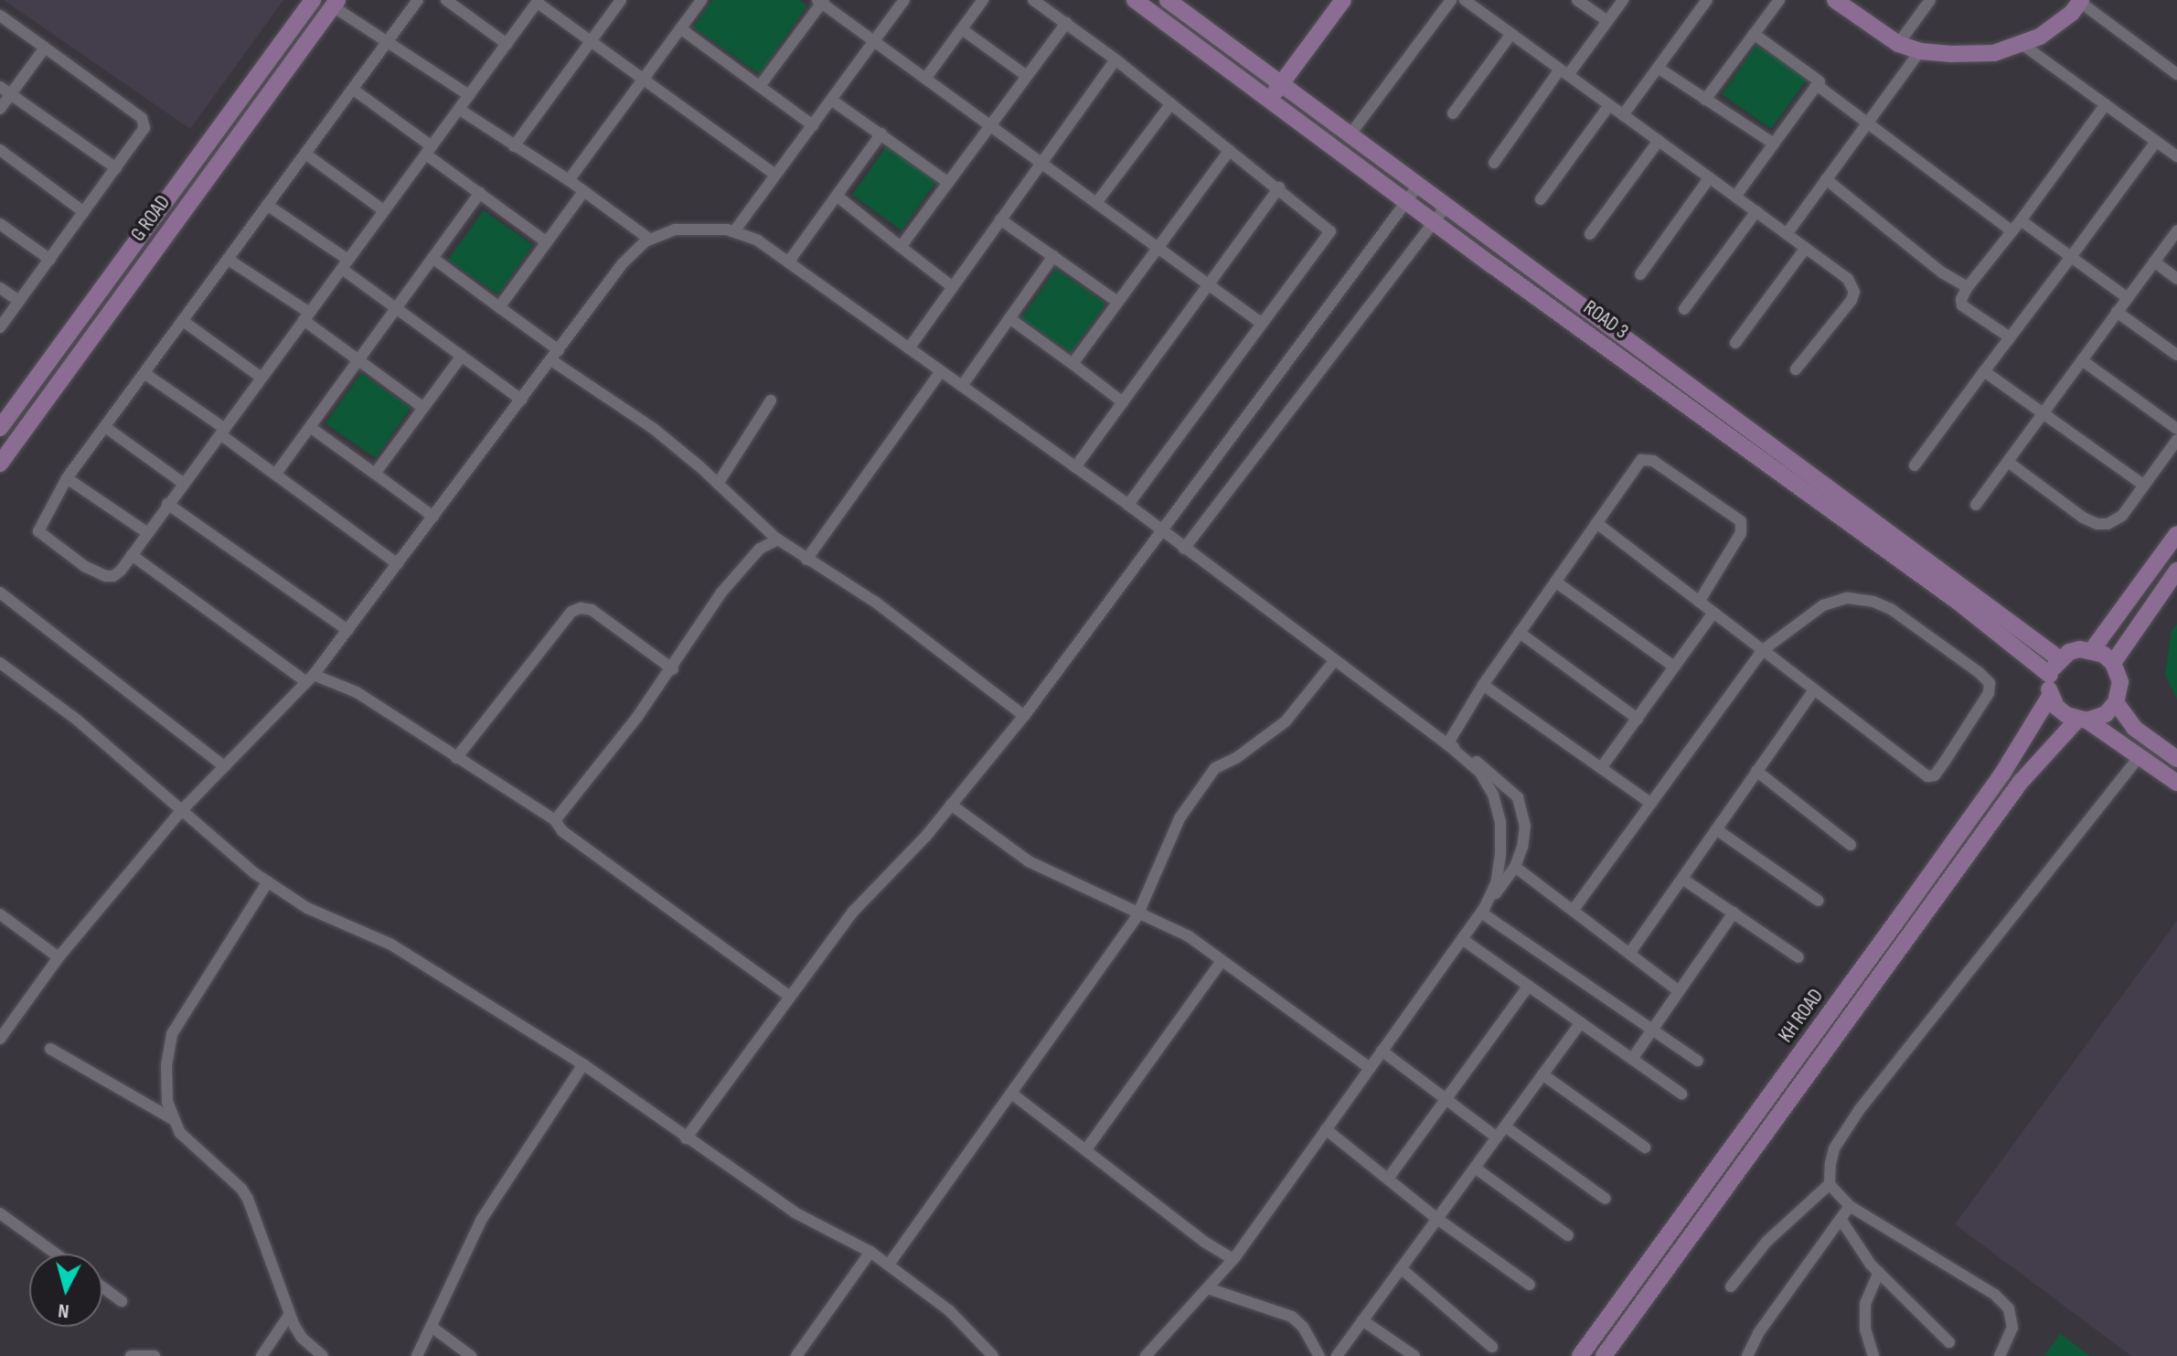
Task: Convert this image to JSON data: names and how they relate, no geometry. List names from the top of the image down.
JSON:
{
  "streets": {
    "street": ["G ROAD", "ROAD 3", "KH ROAD"]
  },
  "crossings": [
    ["ROAD 3", "KH ROAD"]
  ],
  "north": "bottom"
}
